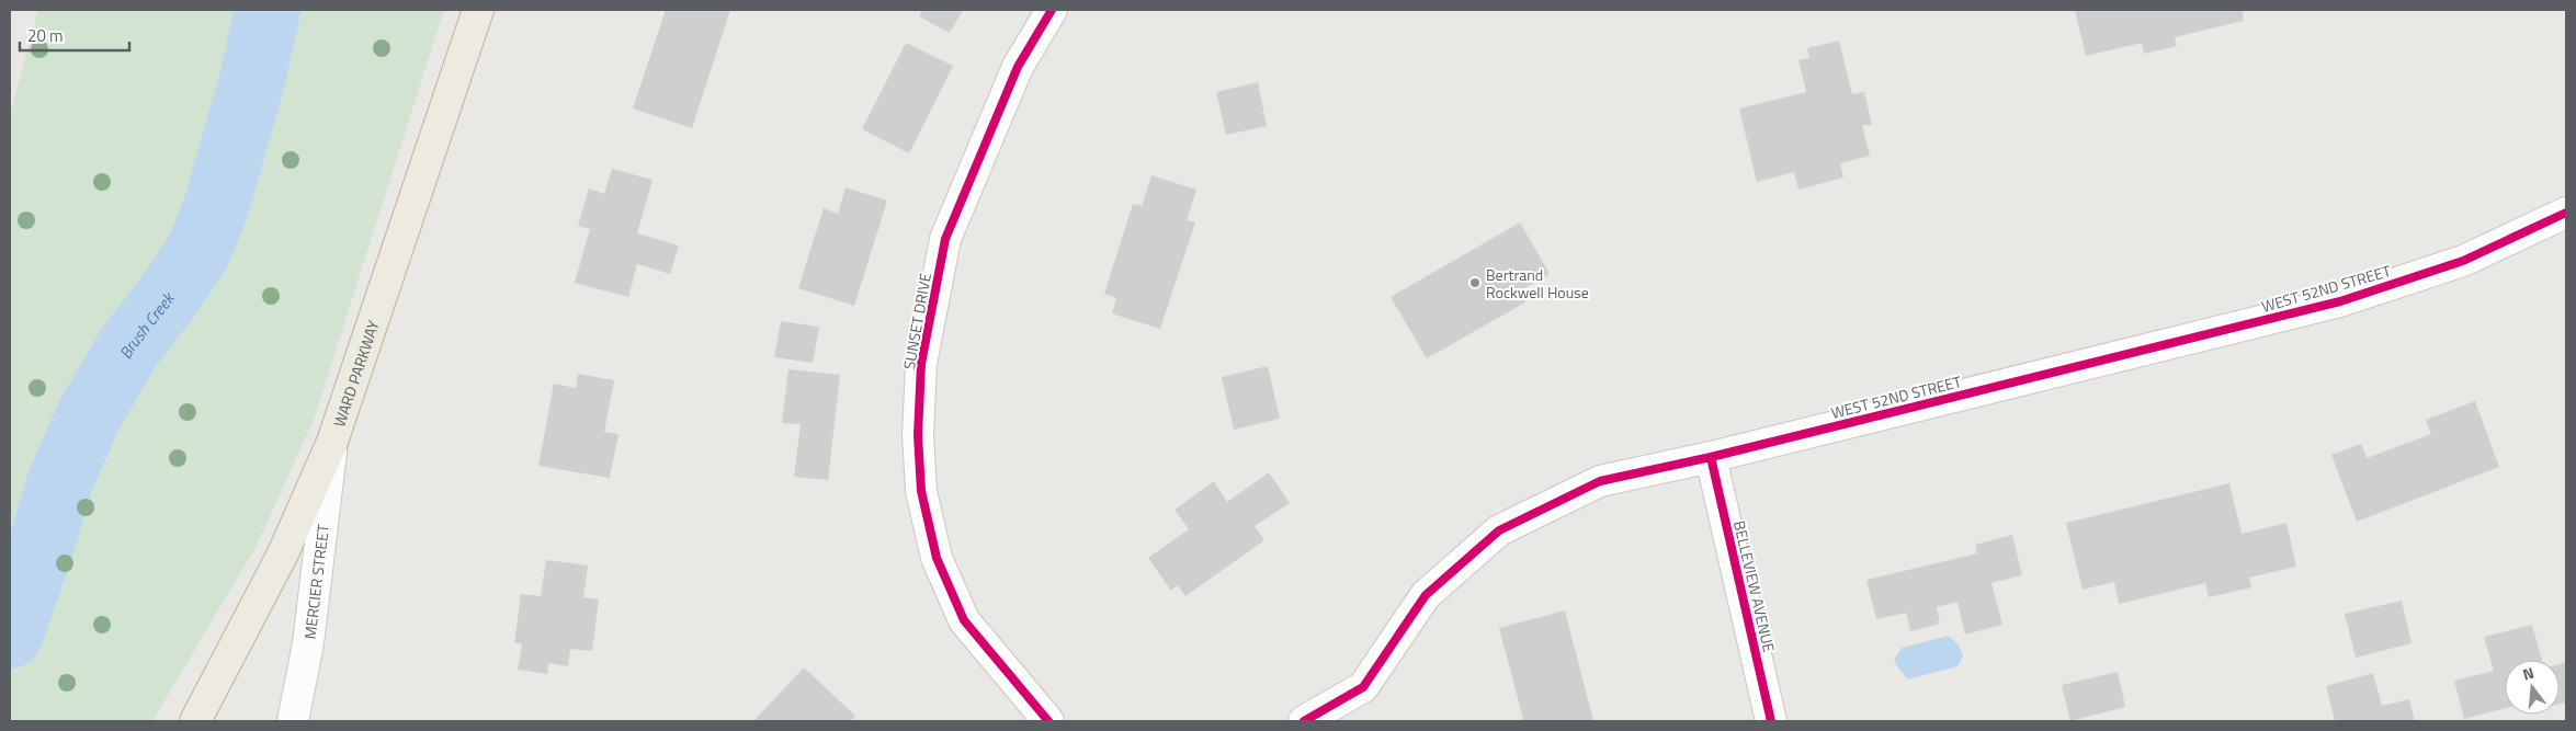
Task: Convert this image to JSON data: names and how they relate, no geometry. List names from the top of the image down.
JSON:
{
  "streets": {
    "highway": ["WARD PARKWAY"],
    "street": [
      "WEST 52ND STREET",
      "SUNSET DRIVE",
      "MERCIER STREET",
      "BELLEVIEW AVENUE"
    ]
  },
  "crossings": [
    ["WEST 52ND STREET", "BELLEVIEW AVENUE"],
    ["WARD PARKWAY", "MERCIER STREET"]
  ],
  "water": ["Brush Creek"],
  "places": ["Bertrand Rockwell House"],
  "scale_bar": "20 m",
  "north": "top"
}
